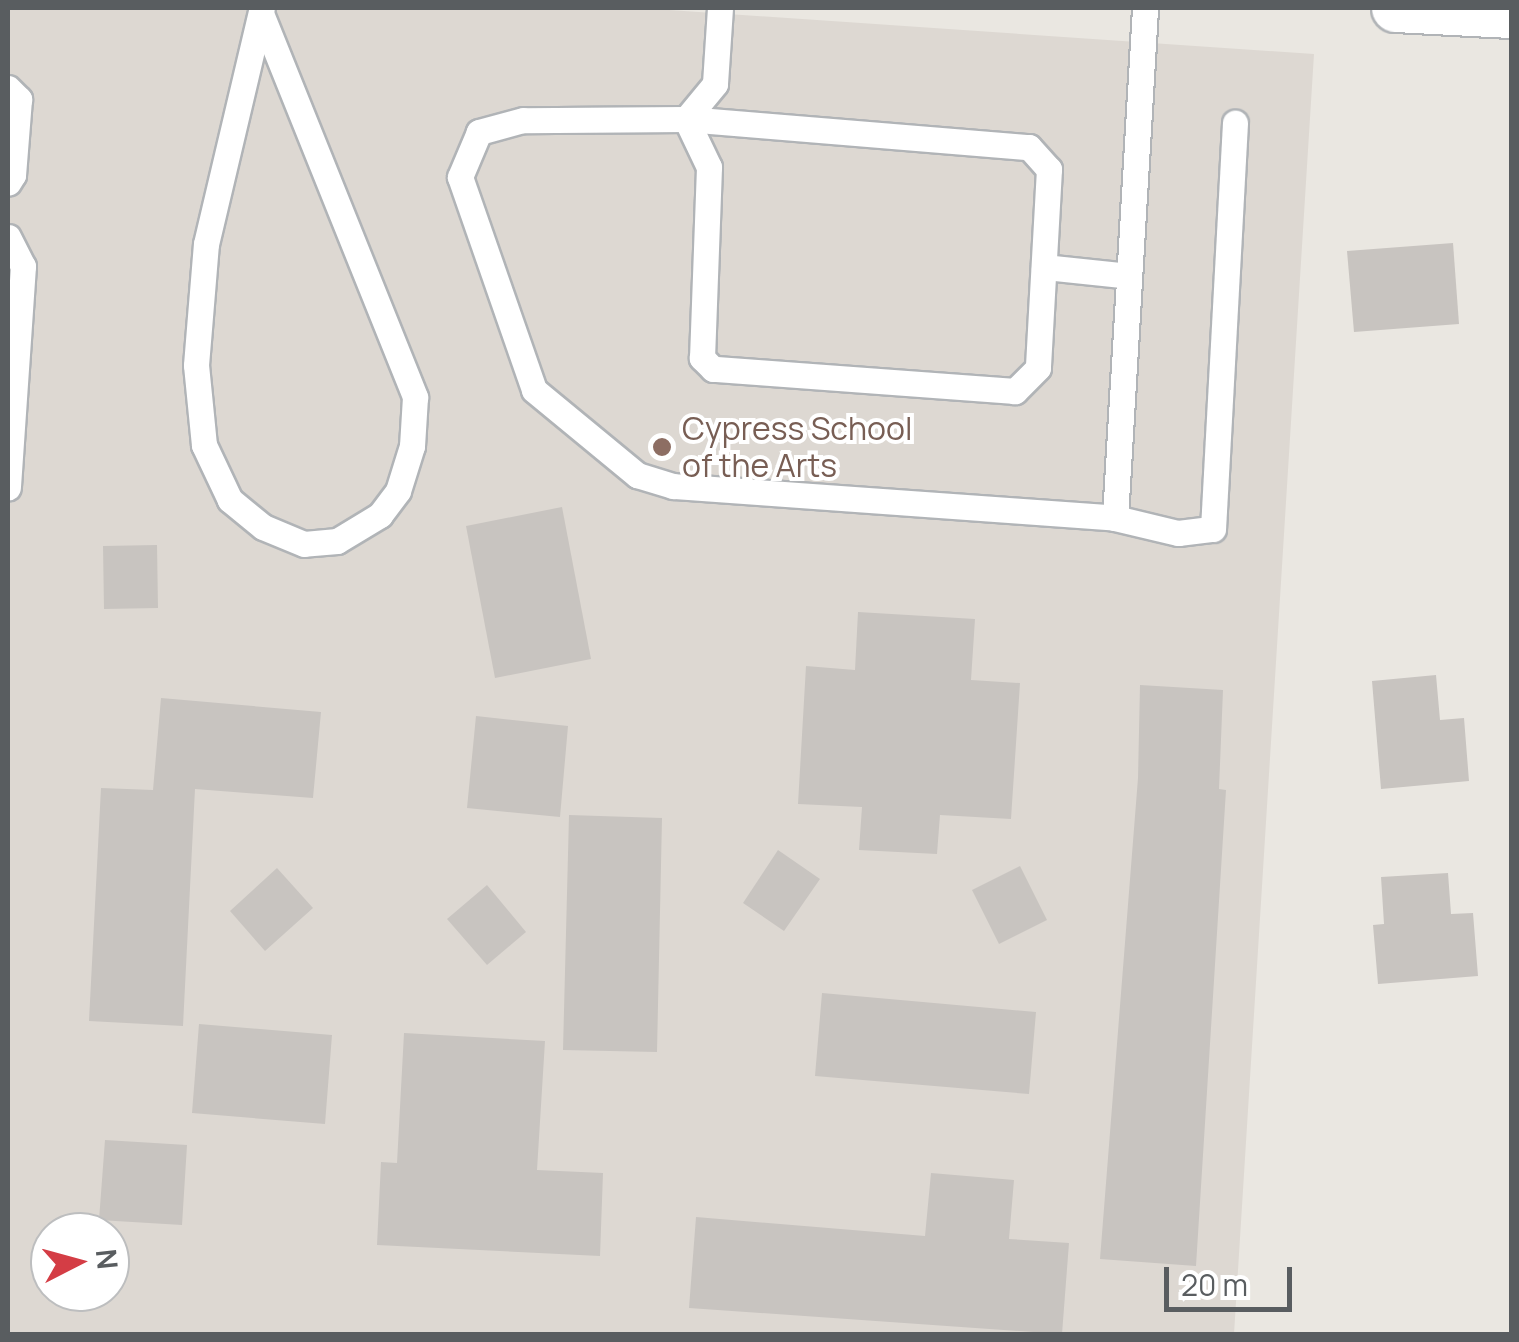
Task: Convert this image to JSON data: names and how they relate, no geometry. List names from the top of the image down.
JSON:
{
  "places": ["Cypress School of the Arts"],
  "scale_bar": "20 m",
  "north": "right"
}
